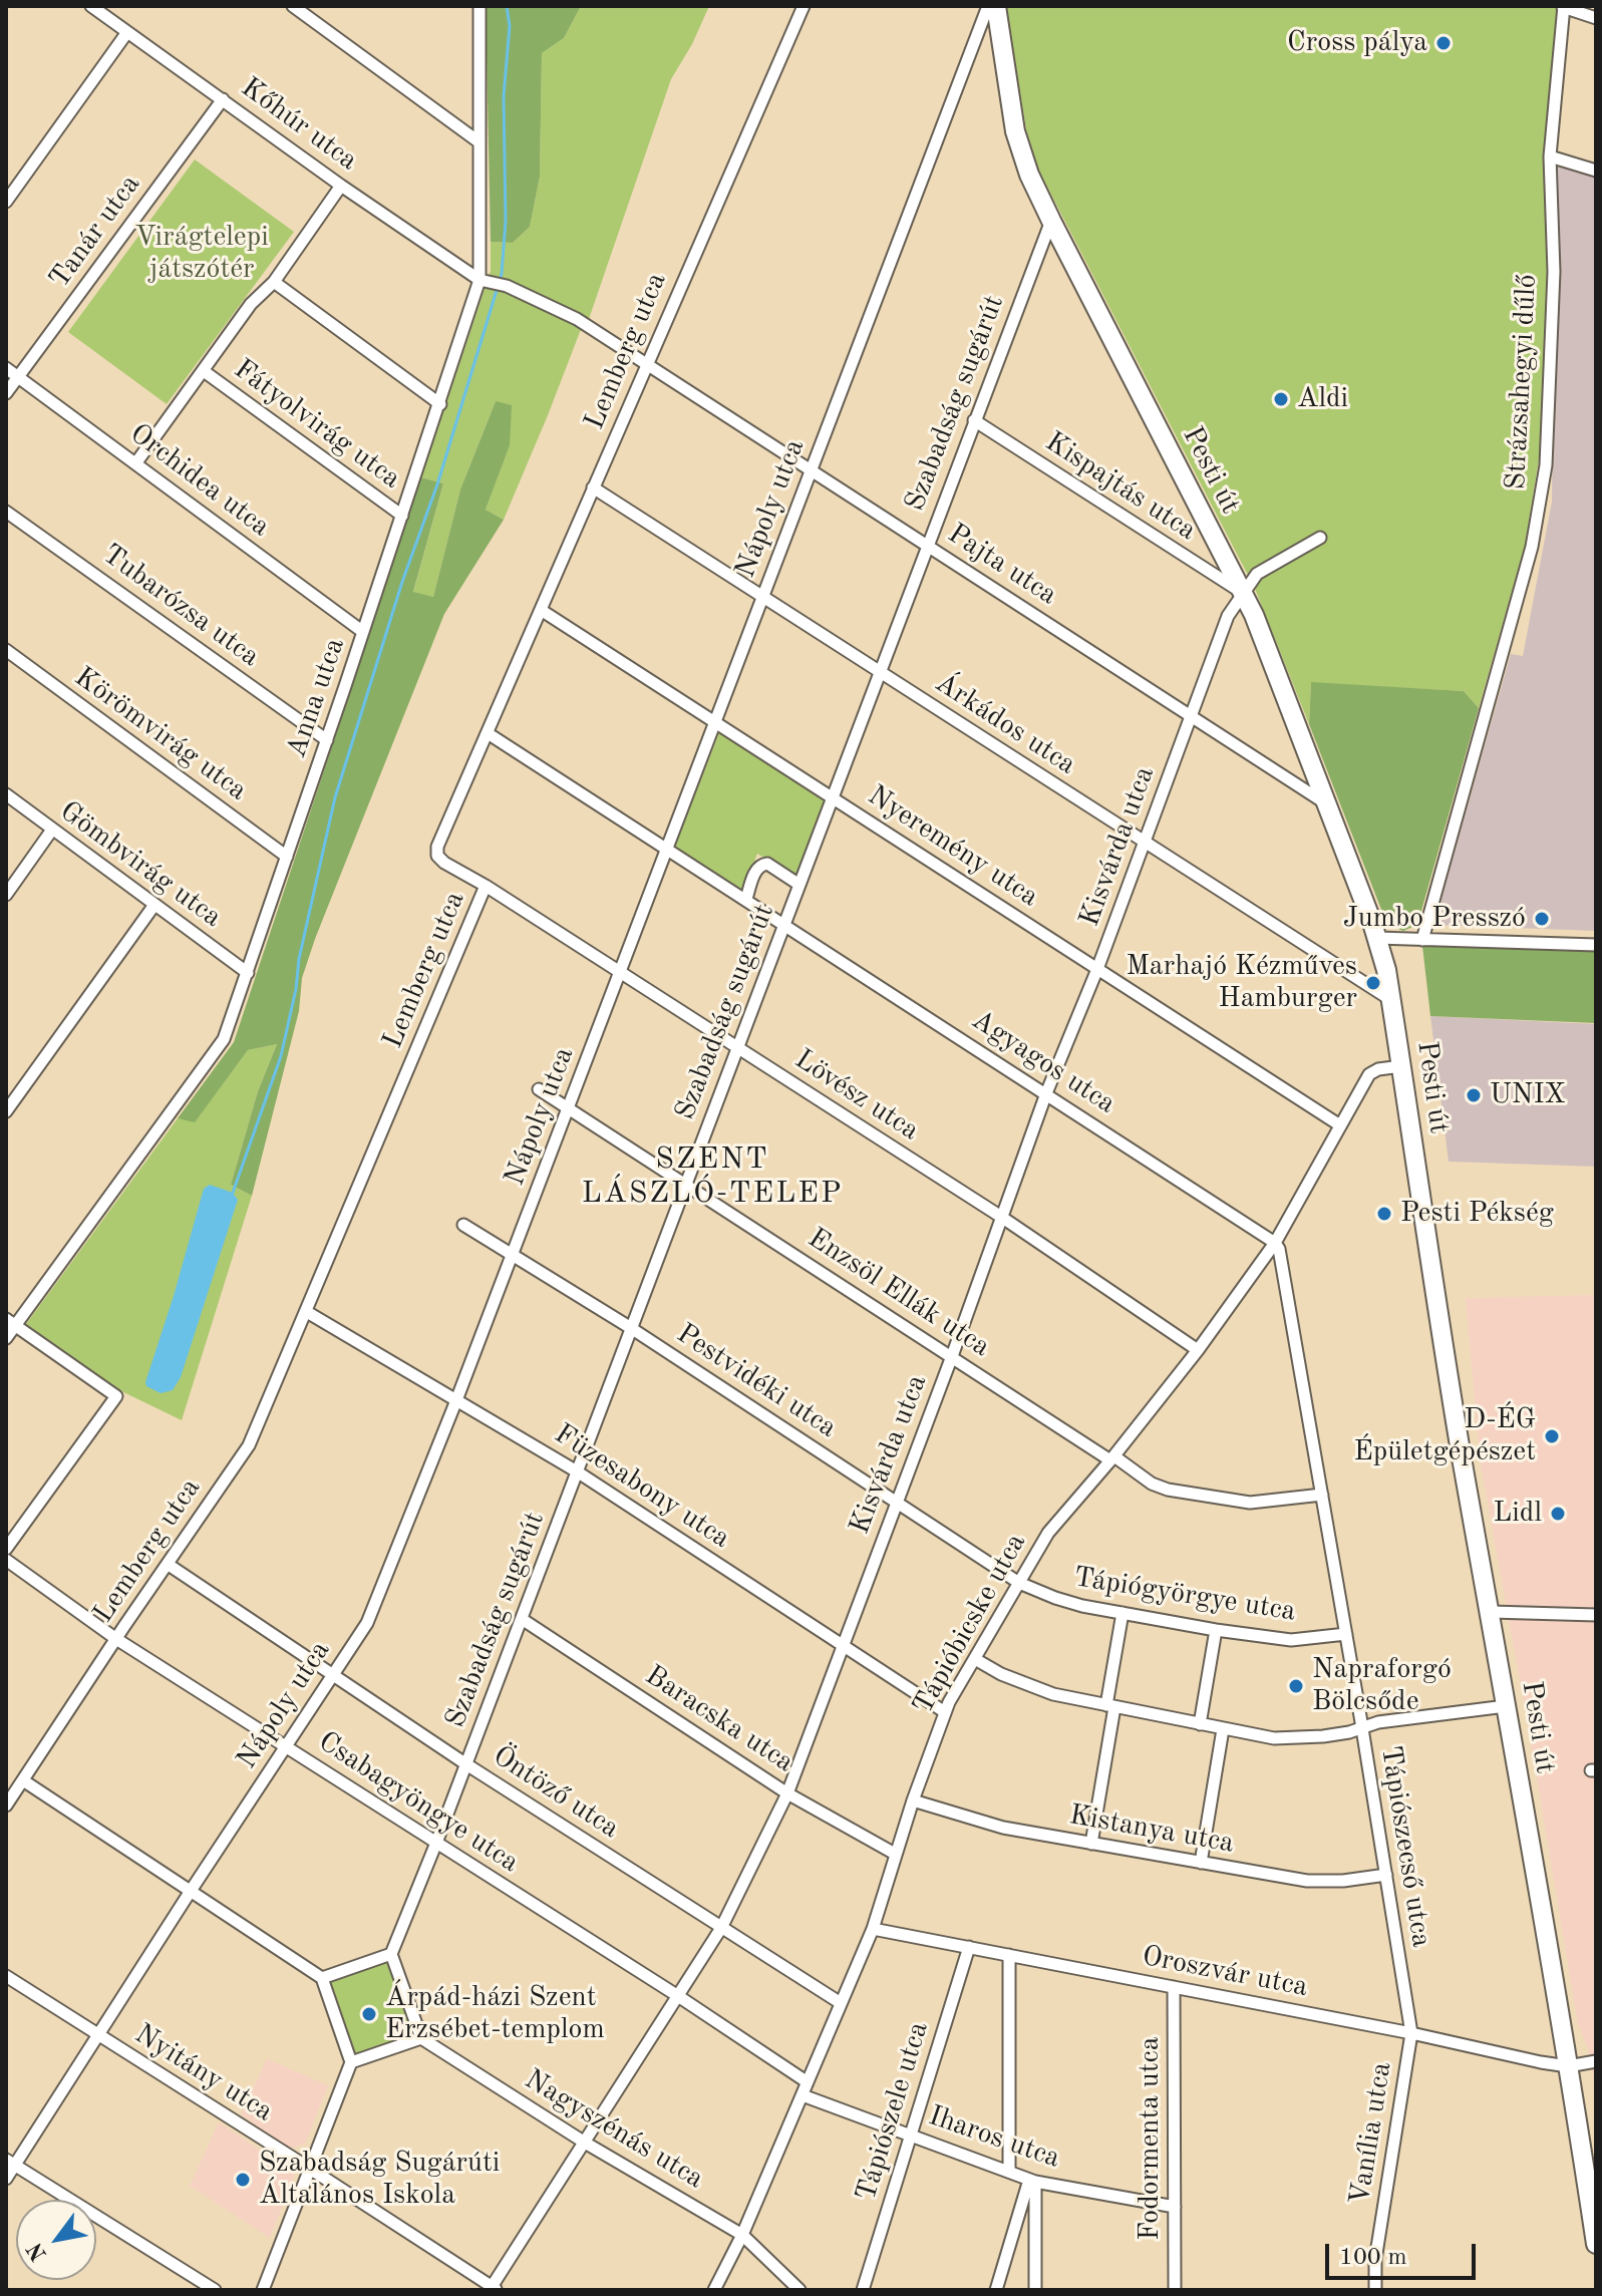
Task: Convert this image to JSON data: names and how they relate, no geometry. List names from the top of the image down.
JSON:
{
  "streets": {
    "main road": ["Pesti út"],
    "street": [
      "Kőhúr utca",
      "Tanár utca",
      "Lemberg utca",
      "Strázsahegyi dűlő",
      "Szabadság sugárút",
      "Fátyolvirág utca",
      "Orchidea utca",
      "Kispajtás utca",
      "Nápoly utca",
      "Pajta utca",
      "Tubarózsa utca",
      "Anna utca",
      "Árkádos utca",
      "Körömvirág utca",
      "Nyeremény utca",
      "Kisvárda utca",
      "Gömbvirág utca",
      "Agyagos utca",
      "Lövész utca",
      "Enzsöl Ellák utca",
      "Pestvidéki utca",
      "Füzesabony utca",
      "Tápiógyörgye utca",
      "Tápióbicske utca",
      "Baracska utca",
      "Öntöző utca",
      "Csabagyöngye utca",
      "Kistanya utca",
      "Tápiószecső utca",
      "Oroszvár utca",
      "Nyitány utca",
      "Tápiószele utca",
      "Nagyszénás utca",
      "Vanília utca",
      "Iharos utca",
      "Fodormenta utca"
    ]
  },
  "crossings": [
    ["Kőhúr utca", "Tanár utca"],
    ["Kőhúr utca", "Pajta utca"],
    ["Kőhúr utca", "Anna utca"],
    ["Tanár utca", "Orchidea utca"],
    ["Lemberg utca", "Pajta utca"],
    ["Lemberg utca", "Árkádos utca"],
    ["Lemberg utca", "Nyeremény utca"],
    ["Lemberg utca", "Lövész utca"],
    ["Lemberg utca", "Füzesabony utca"],
    ["Lemberg utca", "Öntöző utca"],
    ["Lemberg utca", "Csabagyöngye utca"],
    ["Szabadság sugárút", "Pesti út"],
    ["Szabadság sugárút", "Kispajtás utca"],
    ["Szabadság sugárút", "Pajta utca"],
    ["Szabadság sugárút", "Árkádos utca"],
    ["Szabadság sugárút", "Nyeremény utca"],
    ["Szabadság sugárút", "Agyagos utca"],
    ["Szabadság sugárút", "Lövész utca"],
    ["Szabadság sugárút", "Enzsöl Ellák utca"],
    ["Szabadság sugárút", "Pestvidéki utca"],
    ["Szabadság sugárút", "Füzesabony utca"],
    ["Szabadság sugárút", "Baracska utca"],
    ["Szabadság sugárút", "Öntöző utca"],
    ["Szabadság sugárút", "Csabagyöngye utca"],
    ["Fátyolvirág utca", "Anna utca"],
    ["Pesti út", "Kispajtás utca"],
    ["Pesti út", "Pajta utca"],
    ["Pesti út", "Árkádos utca"],
    ["Pesti út", "Kisvárda utca"],
    ["Pesti út", "Tápióbicske utca"],
    ["Pesti út", "Oroszvár utca"],
    ["Orchidea utca", "Anna utca"],
    ["Kispajtás utca", "Kisvárda utca"],
    ["Nápoly utca", "Pajta utca"],
    ["Nápoly utca", "Árkádos utca"],
    ["Nápoly utca", "Nyeremény utca"],
    ["Nápoly utca", "Lövész utca"],
    ["Nápoly utca", "Enzsöl Ellák utca"],
    ["Nápoly utca", "Pestvidéki utca"],
    ["Nápoly utca", "Füzesabony utca"],
    ["Nápoly utca", "Öntöző utca"],
    ["Nápoly utca", "Csabagyöngye utca"],
    ["Nápoly utca", "Nyitány utca"],
    ["Pajta utca", "Anna utca"],
    ["Pajta utca", "Kisvárda utca"],
    ["Tubarózsa utca", "Anna utca"],
    ["Anna utca", "Körömvirág utca"],
    ["Anna utca", "Gömbvirág utca"],
    ["Árkádos utca", "Kisvárda utca"],
    ["Nyeremény utca", "Kisvárda utca"],
    ["Nyeremény utca", "Tápióbicske utca"],
    ["Kisvárda utca", "Agyagos utca"],
    ["Kisvárda utca", "Lövész utca"],
    ["Kisvárda utca", "Enzsöl Ellák utca"],
    ["Kisvárda utca", "Pestvidéki utca"],
    ["Kisvárda utca", "Füzesabony utca"],
    ["Kisvárda utca", "Baracska utca"],
    ["Kisvárda utca", "Öntöző utca"],
    ["Kisvárda utca", "Csabagyöngye utca"],
    ["Kisvárda utca", "Nyitány utca"],
    ["Kisvárda utca", "Nagyszénás utca"],
    ["Agyagos utca", "Tápióbicske utca"],
    ["Agyagos utca", "Tápiószecső utca"],
    ["Lövész utca", "Tápióbicske utca"],
    ["Enzsöl Ellák utca", "Tápióbicske utca"],
    ["Enzsöl Ellák utca", "Tápiószecső utca"],
    ["Pestvidéki utca", "Tápiógyörgye utca"],
    ["Pestvidéki utca", "Tápióbicske utca"],
    ["Füzesabony utca", "Tápióbicske utca"],
    ["Tápiógyörgye utca", "Tápióbicske utca"],
    ["Tápiógyörgye utca", "Tápiószecső utca"],
    ["Tápióbicske utca", "Baracska utca"],
    ["Tápióbicske utca", "Öntöző utca"],
    ["Tápióbicske utca", "Csabagyöngye utca"],
    ["Tápióbicske utca", "Kistanya utca"],
    ["Tápióbicske utca", "Tápiószecső utca"],
    ["Tápióbicske utca", "Oroszvár utca"],
    ["Tápióbicske utca", "Nagyszénás utca"],
    ["Tápióbicske utca", "Iharos utca"],
    ["Kistanya utca", "Tápiószecső utca"],
    ["Tápiószecső utca", "Oroszvár utca"],
    ["Tápiószecső utca", "Vanília utca"],
    ["Oroszvár utca", "Tápiószele utca"],
    ["Oroszvár utca", "Vanília utca"],
    ["Oroszvár utca", "Fodormenta utca"],
    ["Tápiószele utca", "Iharos utca"],
    ["Iharos utca", "Fodormenta utca"]
  ],
  "districts": ["SZENT LÁSZLÓ-TELEP"],
  "parks": ["Virágtelepi játszótér"],
  "places": [
    "Cross pálya",
    "Aldi",
    "Jumbo Presszó",
    "Marhajó Kézműves Hamburger",
    "UNIX",
    "Pesti Pékség",
    "D-ÉG Épületgépészet",
    "Lidl",
    "Napraforgó Bölcsőde",
    "Árpád-házi Szent Erzsébet-templom",
    "Szabadság Sugárúti Általános Iskola"
  ],
  "scale_bar": "100 m",
  "north": "bottom left"
}
